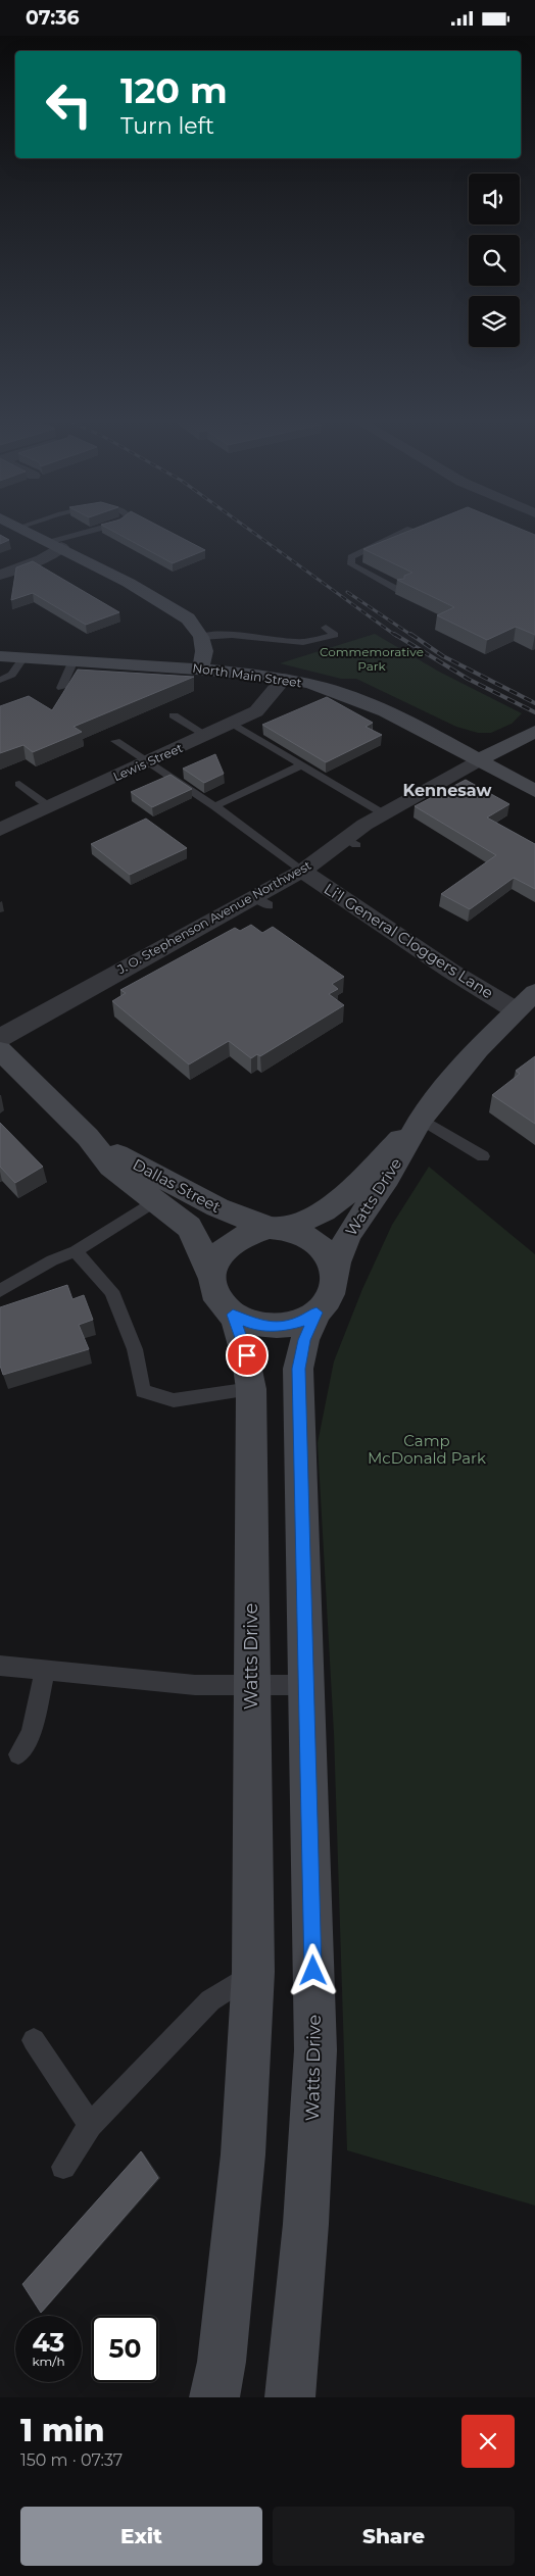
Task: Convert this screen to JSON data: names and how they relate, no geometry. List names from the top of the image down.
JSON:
{
  "streets": {
    "main road": ["North Main Street", "Dallas Street", "Watts Drive"],
    "street": ["Lewis Street", "J. O. Stephenson Avenue Northwest", "Li'l General Cloggers Lane"]
  },
  "crossings": [
    ["North Main Street", "Lewis Street"],
    ["North Main Street", "J. O. Stephenson Avenue Northwest"],
    ["J. O. Stephenson Avenue Northwest", "Li'l General Cloggers Lane"],
    ["Li'l General Cloggers Lane", "Watts Drive"],
    ["Dallas Street", "Watts Drive"]
  ],
  "districts": ["Kennesaw"],
  "parks": ["Commemorative Park", "Camp McDonald Park"],
  "page": {
    "status": "07:36",
    "turn": ["120 m", "Turn left"],
    "speed": "43 km/h",
    "limit": "50",
    "heading": ["1 min", "150 m · 07:37"],
    "buttons": ["Exit", "Share"]
  }
}
